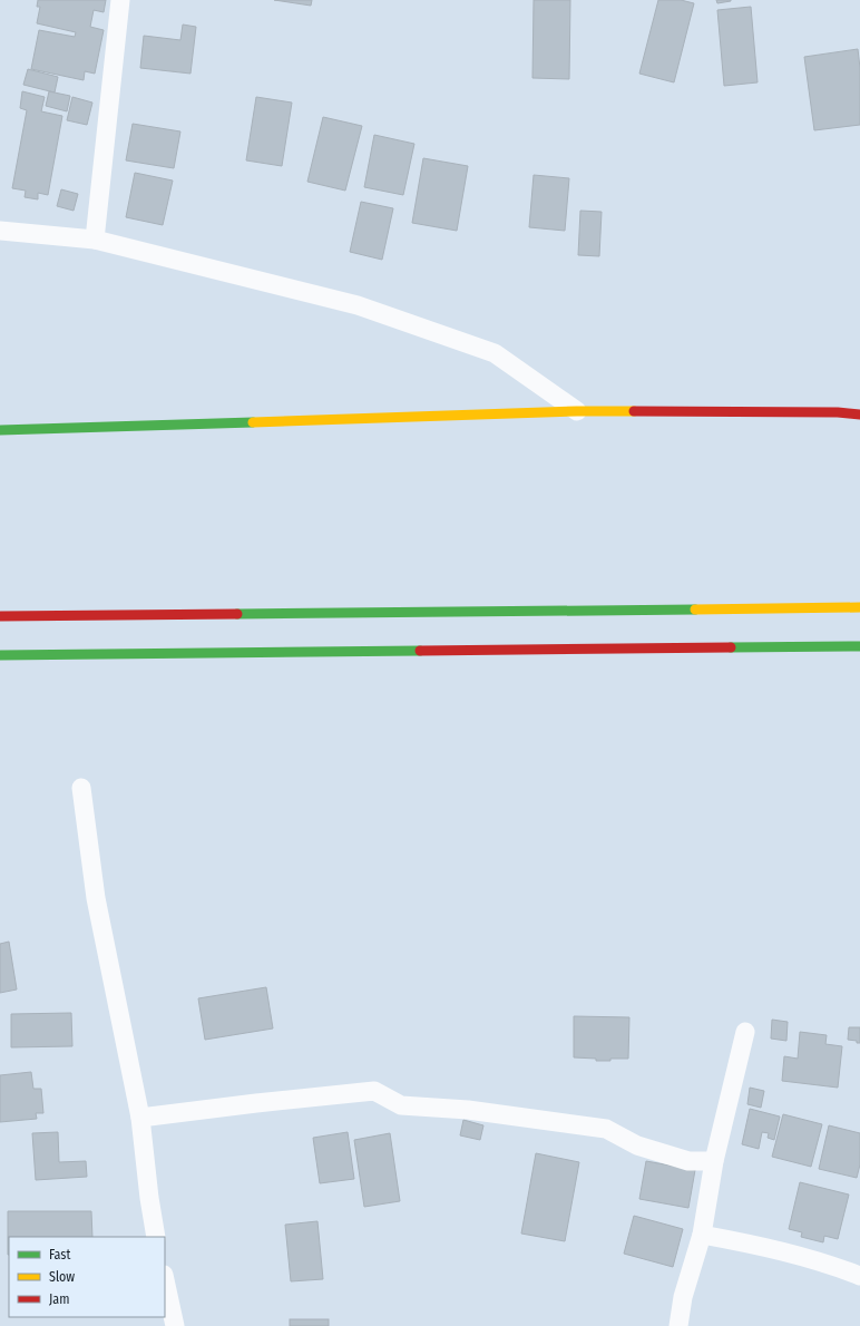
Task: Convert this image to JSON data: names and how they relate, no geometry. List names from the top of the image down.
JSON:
{
  "legend": ["Fast", "Slow", "Jam"]
}
